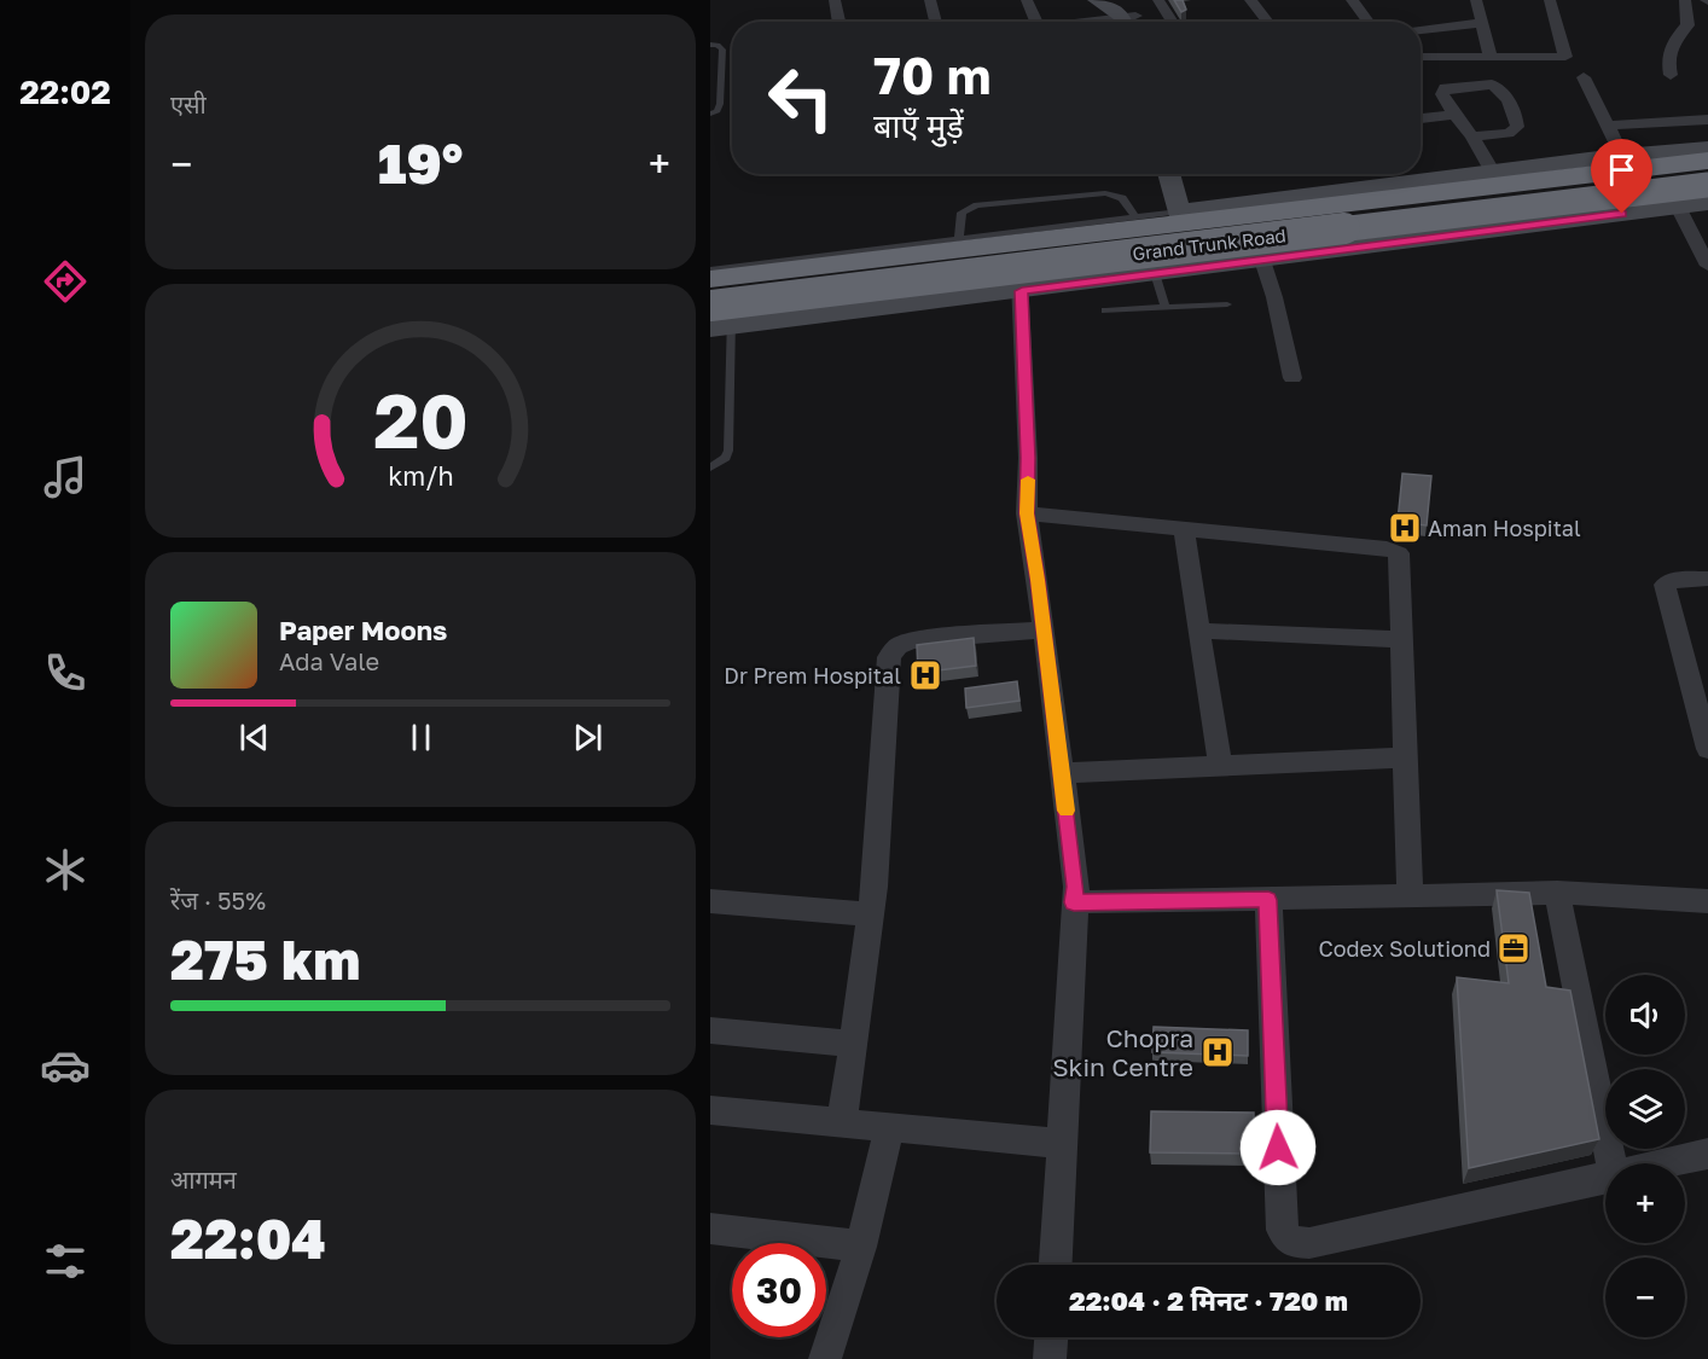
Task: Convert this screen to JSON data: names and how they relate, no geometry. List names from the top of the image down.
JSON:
{
  "streets": {
    "highway": ["Grand Trunk Road"]
  },
  "places": {
    "hospital": ["Aman Hospital", "Dr Prem Hospital", "Chopra Skin Centre"],
    "office": ["Codex Solutiond"]
  },
  "page": {
    "tabs": "22:02",
    "tile": [
      "एसी",
      ["रेंज · 55%", "275 km"],
      ["आगमन", "22:04"]
    ],
    "turn": ["70 m", "बाएँ मुड़ें"],
    "heat": ["−", "19°", "+"],
    "song": ["Paper Moons", "Ada Vale"],
    "map_buttons": ["+", "−"],
    "limit": "30",
    "trip": "22:04 · 2 मिनट · 720 m",
    "gauge": ["20", "km/h"]
  }
}
